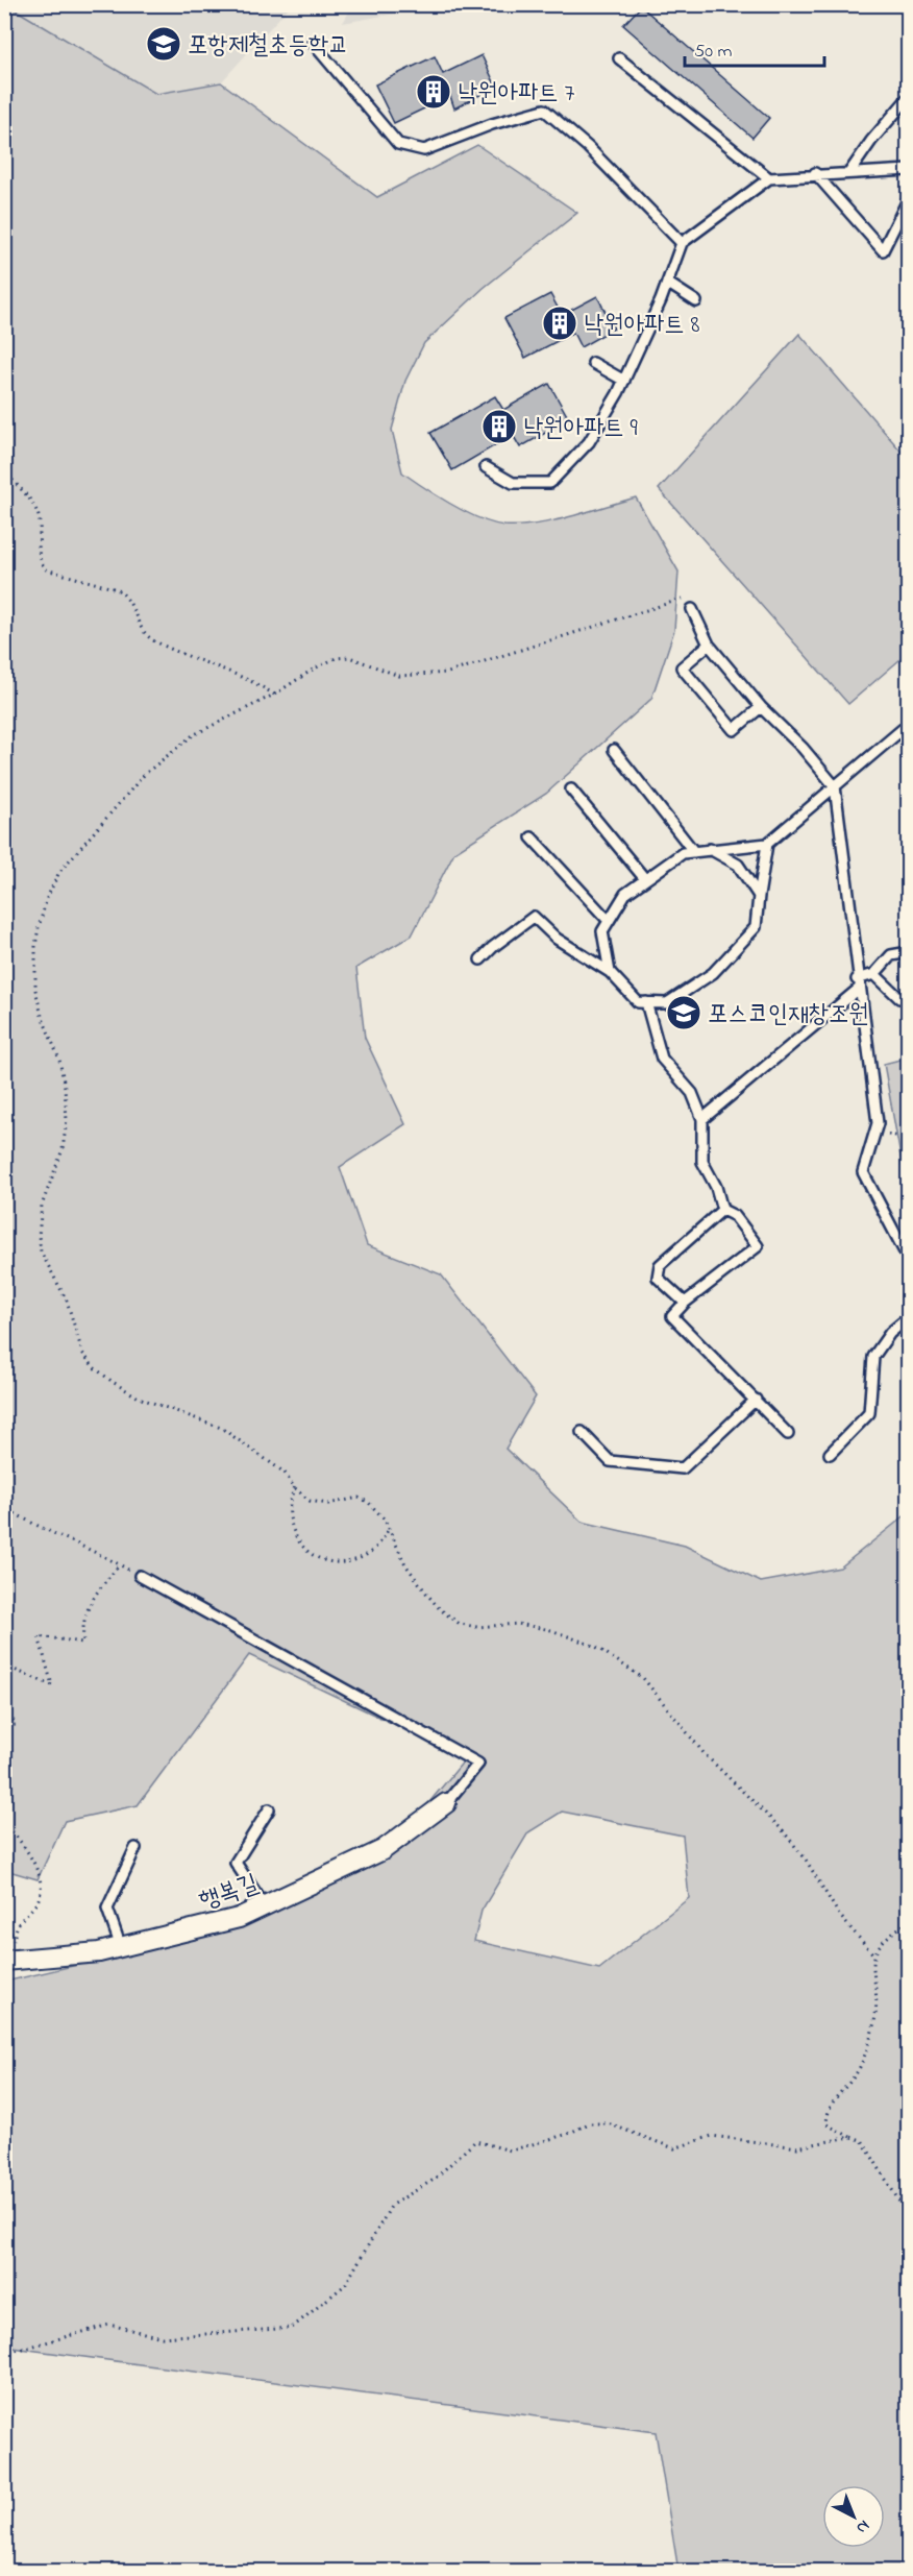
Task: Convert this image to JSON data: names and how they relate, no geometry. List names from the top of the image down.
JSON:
{
  "streets": {
    "street": ["행복길"]
  },
  "places": {
    "school or university": ["포항제철초등학교", "포스코인재창조원"],
    "building": ["낙원아파트 7", "낙원아파트 8", "낙원아파트 9"]
  },
  "scale_bar": "50 m",
  "north": "bottom right"
}
